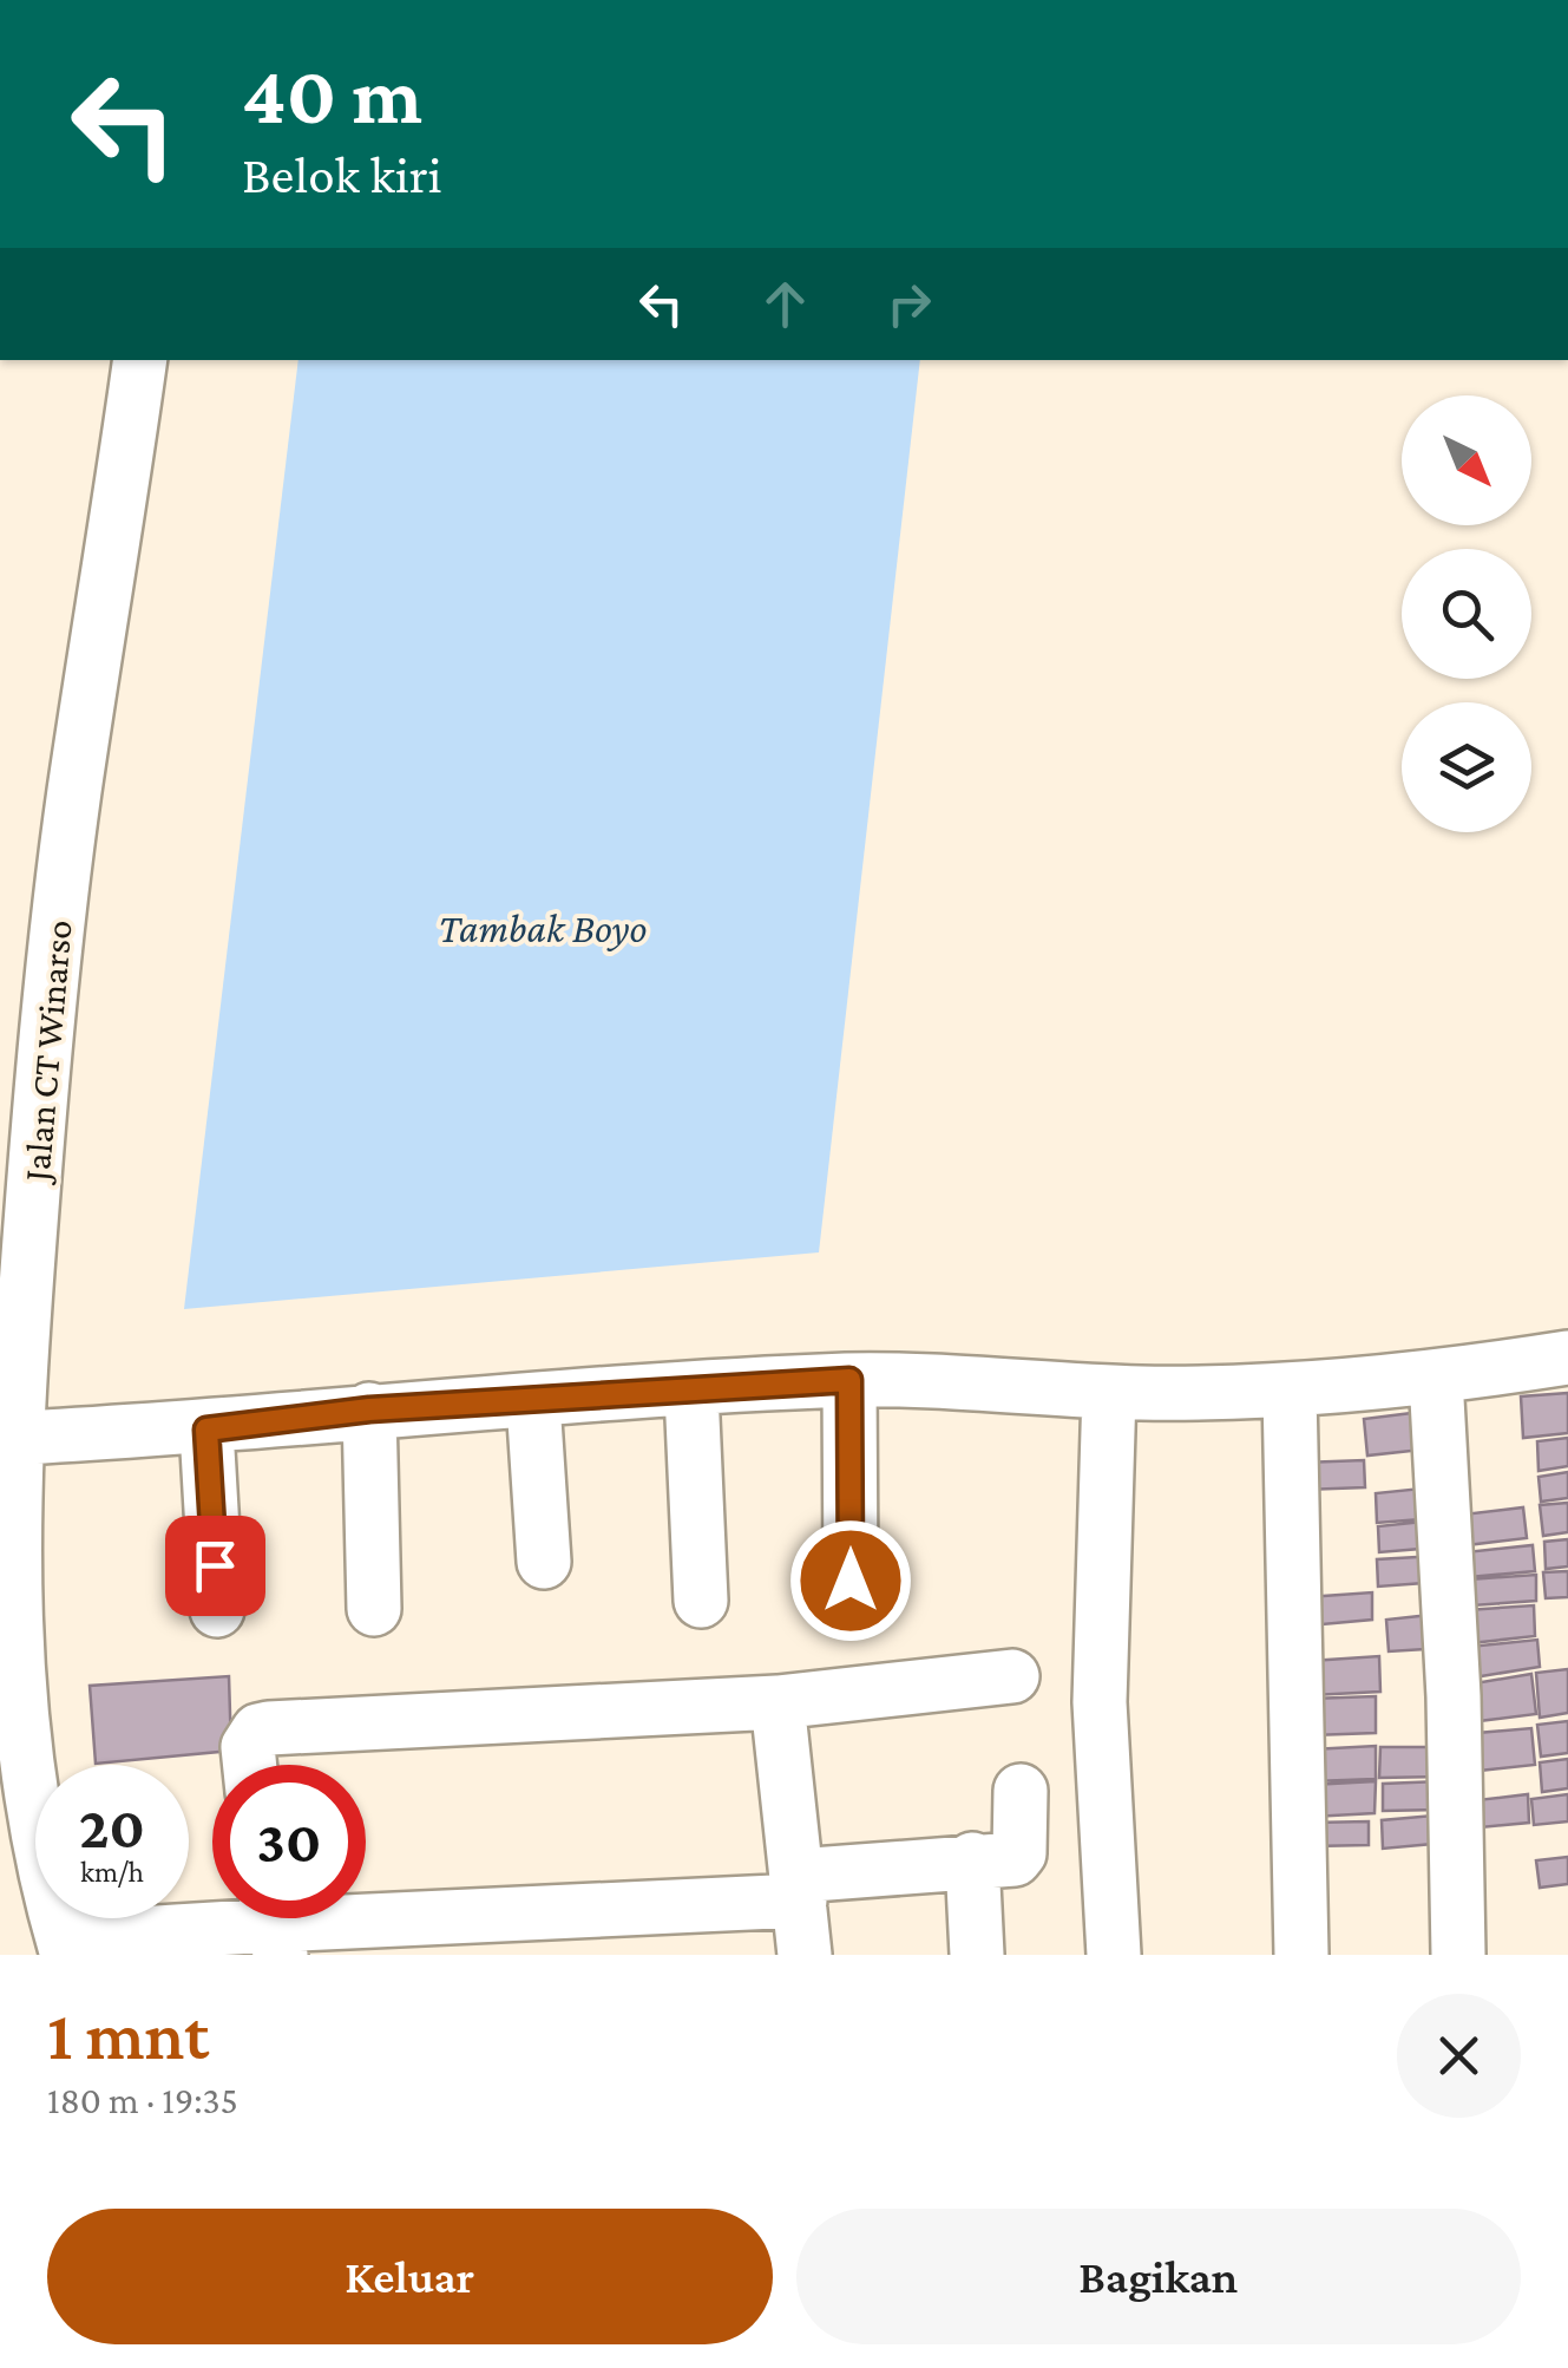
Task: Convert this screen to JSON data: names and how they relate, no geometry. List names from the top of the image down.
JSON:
{
  "streets": {
    "street": ["Jalan CT Winarso"]
  },
  "water": ["Tambak Boyo"],
  "north": "bottom right",
  "page": {
    "turn": ["40 m", "Belok kiri"],
    "speed": "20 km/h",
    "limit": "30",
    "heading": ["1 mnt", "180 m · 19:35"],
    "buttons": ["Keluar", "Bagikan"]
  }
}
